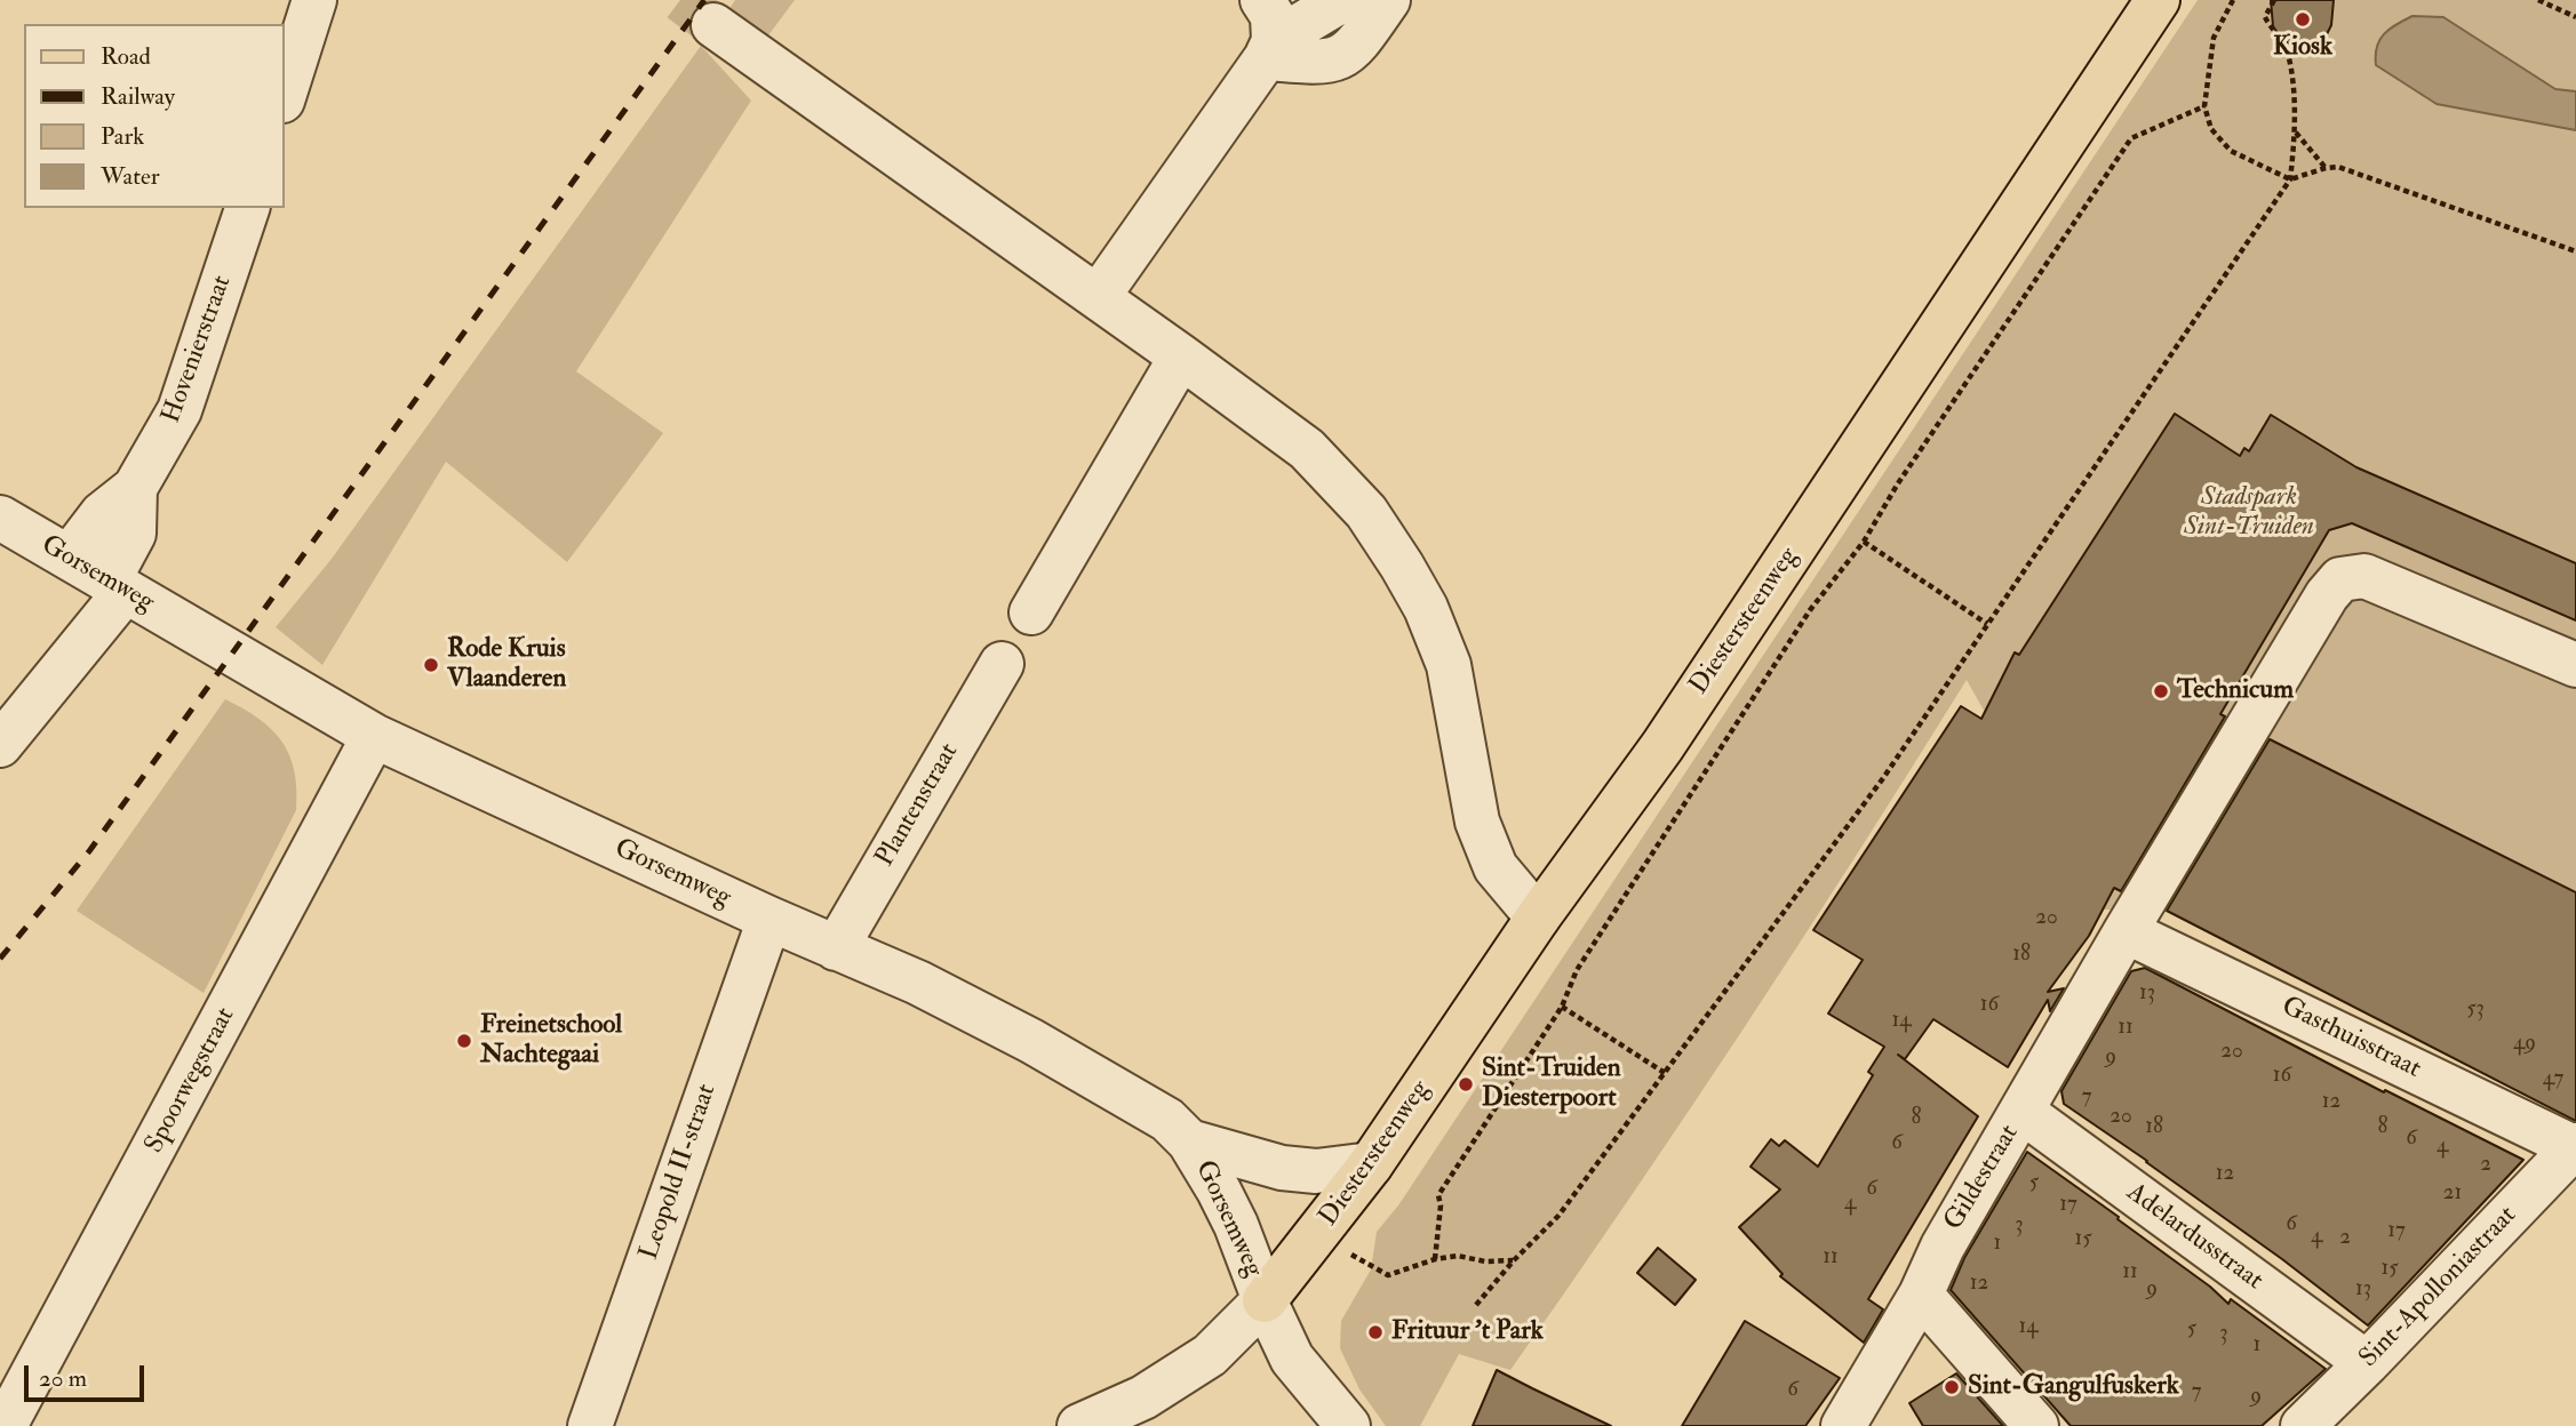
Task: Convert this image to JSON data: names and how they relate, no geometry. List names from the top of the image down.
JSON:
{
  "streets": {
    "main road": ["Diestersteenweg"],
    "street": [
      "Hovenierstraat",
      "Gorsemweg",
      "Plantenstraat",
      "Gasthuisstraat",
      "Spoorwegstraat",
      "Leopold II-straat",
      "Gildestraat",
      "Adelardusstraat",
      "Sint-Apolloniastraat"
    ]
  },
  "crossings": [
    ["Hovenierstraat", "Gorsemweg"],
    ["Gorsemweg", "Diestersteenweg"],
    ["Gorsemweg", "Plantenstraat"],
    ["Gorsemweg", "Spoorwegstraat"],
    ["Gorsemweg", "Leopold II-straat"],
    ["Gasthuisstraat", "Gildestraat"],
    ["Gasthuisstraat", "Sint-Apolloniastraat"],
    ["Gildestraat", "Adelardusstraat"],
    ["Adelardusstraat", "Sint-Apolloniastraat"]
  ],
  "parks": ["Stadspark Sint-Truiden"],
  "places": [
    "Kiosk",
    "Rode Kruis Vlaanderen",
    "Technicum",
    "Freinetschool Nachtegaai",
    "Sint-Truiden Diesterpoort",
    "Frituur 't Park",
    "Sint-Gangulfuskerk"
  ],
  "house_numbers": [
    "20",
    "18",
    "13",
    "16",
    "53",
    "14",
    "11",
    "49",
    "20",
    "9",
    "16",
    "47",
    "7",
    "12",
    "20",
    "8",
    "18",
    "8",
    "6",
    "6",
    "4",
    "2",
    "12",
    "5",
    "6",
    "21",
    "4",
    "17",
    "6",
    "3",
    "17",
    "4",
    "2",
    "15",
    "1",
    "11",
    "15",
    "11",
    "12",
    "9",
    "13",
    "14",
    "5",
    "3",
    "1",
    "6",
    "7",
    "9"
  ],
  "legend": [
    "Road",
    "Railway",
    "Park",
    "Water"
  ],
  "scale_bar": "20 m"
}
